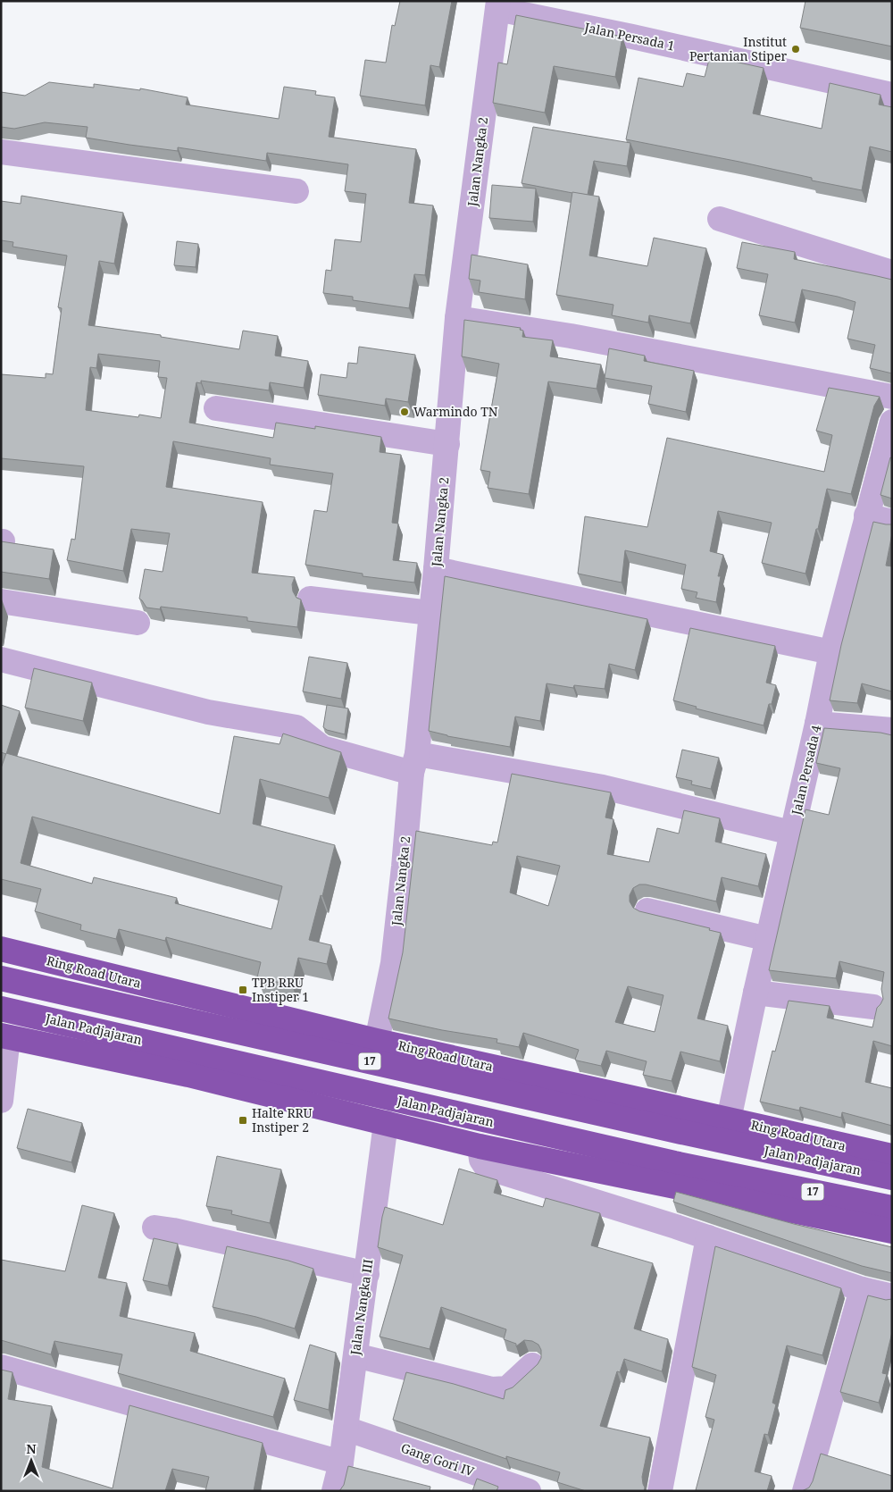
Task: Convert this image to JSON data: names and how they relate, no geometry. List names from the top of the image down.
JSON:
{
  "streets": {
    "highway": ["Ring Road Utara", "Jalan Padjajaran", "17"],
    "street": [
      "Jalan Persada 1",
      "Jalan Nangka 2",
      "Jalan Persada 4",
      "Jalan Nangka III",
      "Gang Gori IV"
    ]
  },
  "crossings": [
    ["Jalan Persada 1", "Jalan Nangka 2"],
    ["Jalan Nangka 2", "Ring Road Utara"],
    ["Jalan Persada 4", "Ring Road Utara"],
    ["Jalan Nangka III", "Gang Gori IV"]
  ],
  "places": {
    "other": ["Institut Pertanian Stiper", "Warmindo TN"],
    "transit": ["TPB RRU Instiper 1", "Halte RRU Instiper 2"]
  },
  "north": "top"
}
